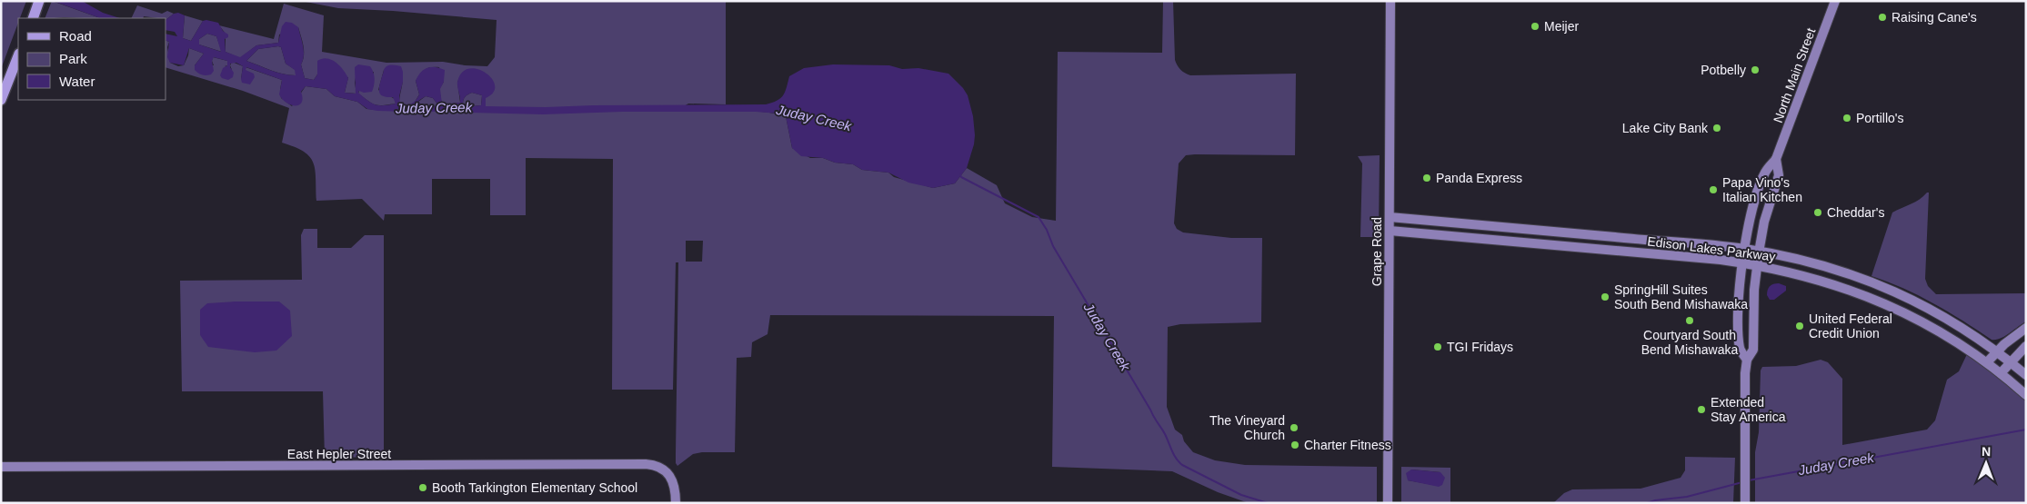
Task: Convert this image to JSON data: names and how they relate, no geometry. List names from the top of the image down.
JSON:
{
  "streets": {
    "street": [
      "North Main Street",
      "Edison Lakes Parkway",
      "Grape Road",
      "East Hepler Street"
    ]
  },
  "crossings": [
    ["North Main Street", "Edison Lakes Parkway"],
    ["Edison Lakes Parkway", "Grape Road"]
  ],
  "water": ["Juday Creek"],
  "places": [
    "Raising Cane's",
    "Meijer",
    "Potbelly",
    "Portillo's",
    "Lake City Bank",
    "Panda Express",
    "Papa Vino's Italian Kitchen",
    "Cheddar's",
    "SpringHill Suites South Bend Mishawaka",
    "Courtyard South Bend Mishawaka",
    "United Federal Credit Union",
    "TGI Fridays",
    "Extended Stay America",
    "The Vineyard Church",
    "Charter Fitness",
    "Booth Tarkington Elementary School"
  ],
  "legend": ["Road", "Park", "Water"],
  "north": "top"
}
